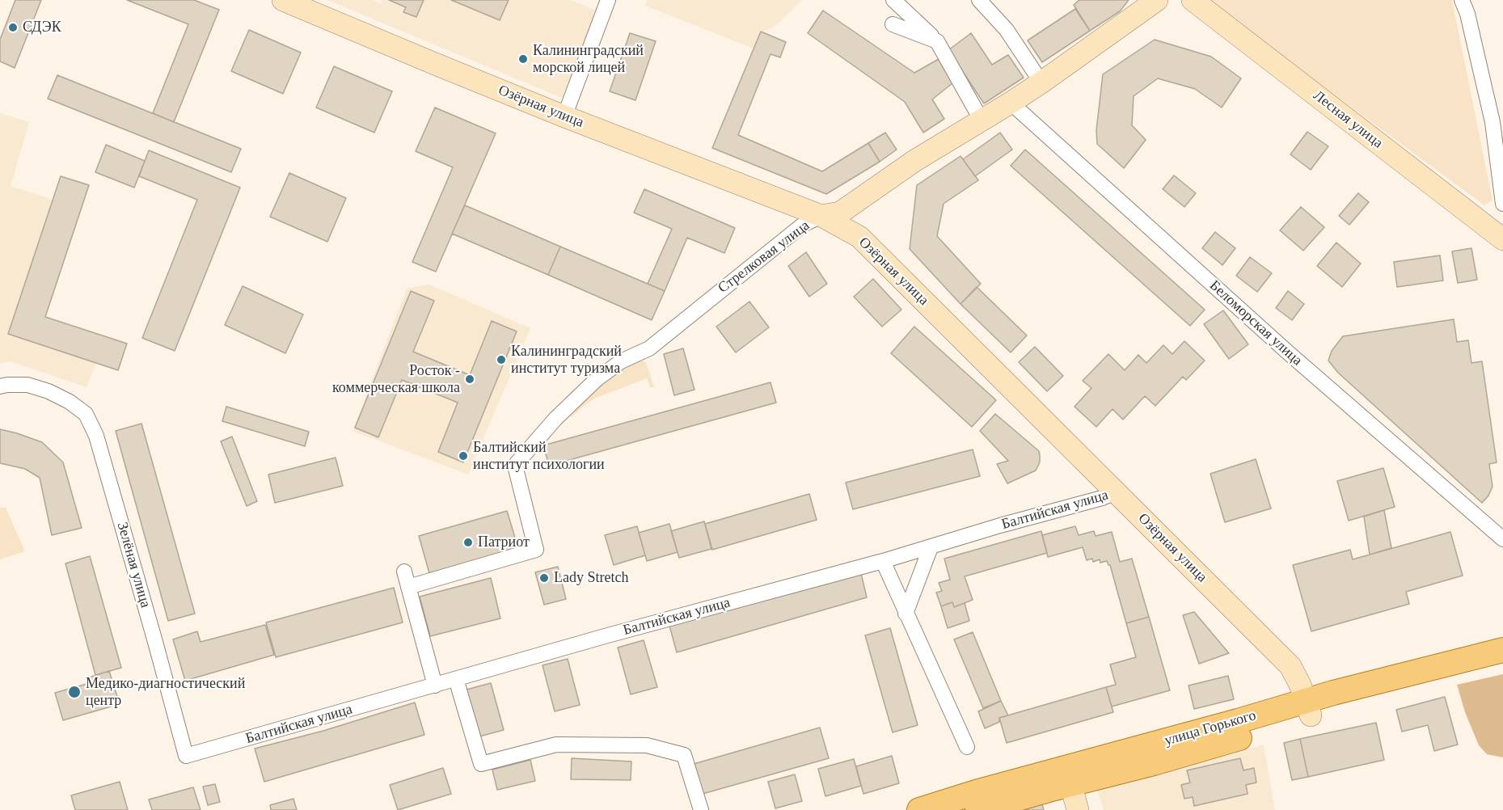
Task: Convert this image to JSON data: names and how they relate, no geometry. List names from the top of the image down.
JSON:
{
  "streets": {
    "main road": ["улица Горького"],
    "street": [
      "Озёрная улица",
      "Лесная улица",
      "Стрелковая улица",
      "Беломорская улица",
      "Балтийская улица",
      "Зелёная улица"
    ]
  },
  "crossings": [
    ["Озёрная улица", "Стрелковая улица"],
    ["Озёрная улица", "Балтийская улица"],
    ["Озёрная улица", "улица Горького"],
    ["Стрелковая улица", "Беломорская улица"],
    ["Балтийская улица", "Зелёная улица"]
  ],
  "places": [
    "СДЭК",
    "Калининградский морской лицей",
    "Калининградский институт туризма",
    "Росток - коммерческая школа",
    "Балтийский институт психологии",
    "Патриот",
    "Lady Stretch",
    "Медико-диагностический центр"
  ]
}
